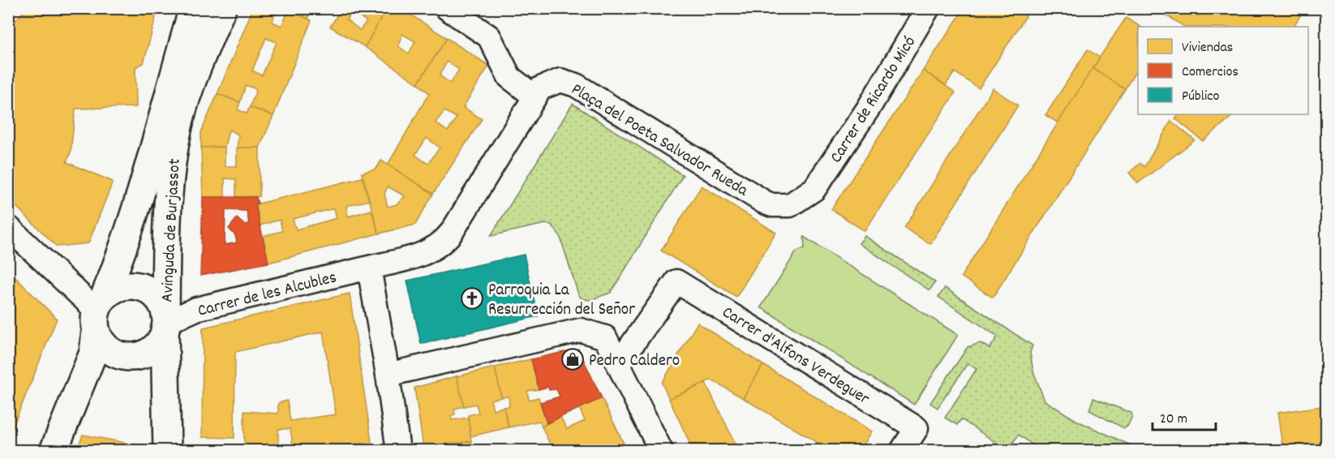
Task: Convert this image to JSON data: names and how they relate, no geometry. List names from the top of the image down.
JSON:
{
  "streets": {
    "main road": ["Avinguda de Burjassot"],
    "street": [
      "Carrer de Ricardo Micó",
      "Plaça del Poeta Salvador Rueda",
      "Carrer de les Alcubles",
      "Carrer d'Alfons Verdeguer"
    ]
  },
  "crossings": [
    ["Carrer de Ricardo Micó", "Plaça del Poeta Salvador Rueda"],
    ["Plaça del Poeta Salvador Rueda", "Carrer de les Alcubles"],
    ["Avinguda de Burjassot", "Carrer de les Alcubles"]
  ],
  "places": {
    "church": ["Parroquia La Resurrección del Señor"],
    "shop": ["Pedro Caldero"]
  },
  "legend": ["Viviendas", "Comercios", "Público"],
  "scale_bar": "20 m"
}
